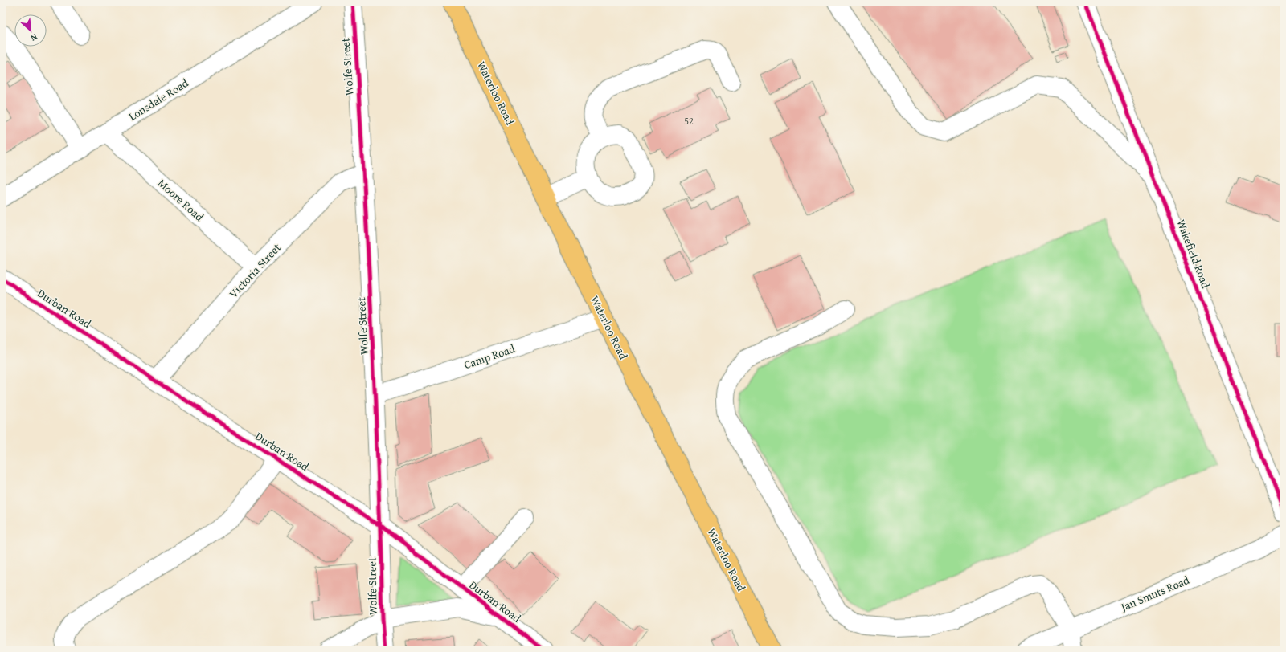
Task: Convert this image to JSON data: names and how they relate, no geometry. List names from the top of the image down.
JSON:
{
  "streets": {
    "main road": ["Waterloo Road"],
    "street": [
      "Wolfe Street",
      "Lonsdale Road",
      "Moore Road",
      "Wakefield Road",
      "Victoria Street",
      "Durban Road",
      "Camp Road",
      "Jan Smuts Road"
    ]
  },
  "crossings": [
    ["Wolfe Street", "Victoria Street"],
    ["Wolfe Street", "Durban Road"],
    ["Wolfe Street", "Camp Road"],
    ["Waterloo Road", "Camp Road"],
    ["Lonsdale Road", "Moore Road"],
    ["Moore Road", "Victoria Street"],
    ["Victoria Street", "Durban Road"]
  ],
  "house_numbers": ["52"],
  "north": "bottom right"
}
